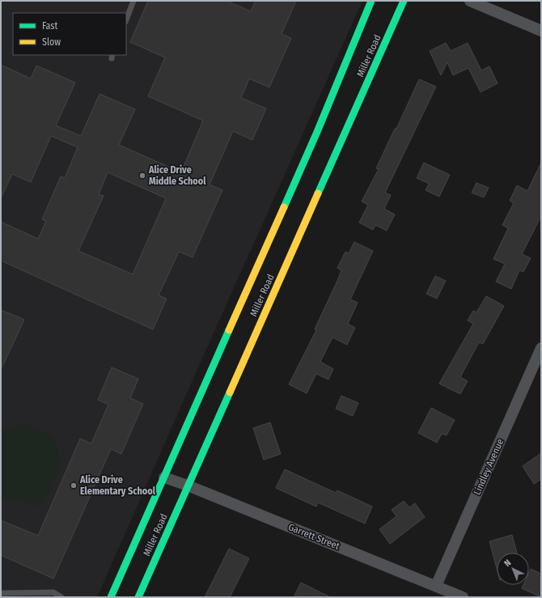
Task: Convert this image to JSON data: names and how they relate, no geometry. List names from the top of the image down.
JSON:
{
  "streets": {
    "street": ["Miller Road", "Lindley Avenue", "Garrett Street"]
  },
  "crossings": [
    ["Miller Road", "Garrett Street"],
    ["Lindley Avenue", "Garrett Street"]
  ],
  "places": ["Alice Drive Middle School", "Alice Drive Elementary School"],
  "legend": ["Fast", "Slow"],
  "north": "top left"
}
